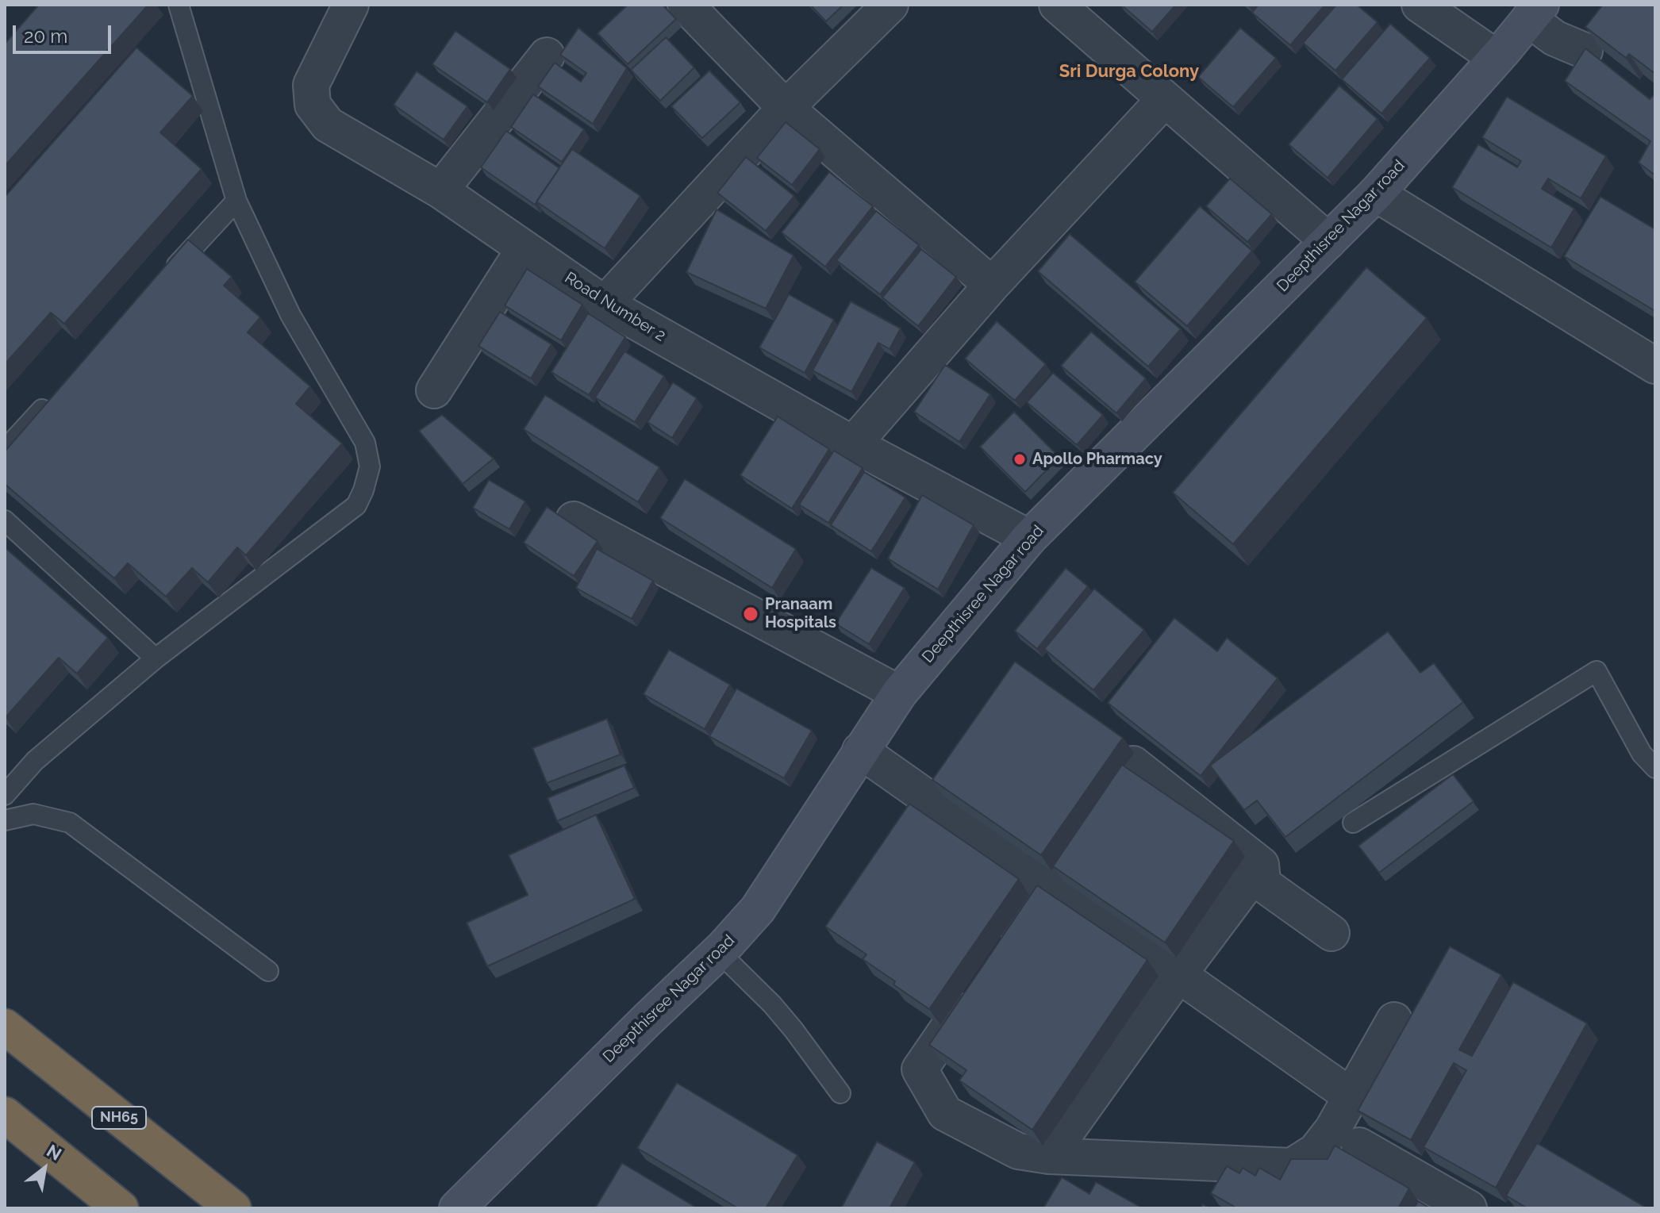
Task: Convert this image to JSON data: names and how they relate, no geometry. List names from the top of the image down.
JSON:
{
  "streets": {
    "highway": ["NH65"],
    "street": ["Deepthisree Nagar road", "Road Number 2"]
  },
  "crossings": [
    ["Deepthisree Nagar road", "Road Number 2"]
  ],
  "districts": ["Sri Durga Colony"],
  "places": ["Apollo Pharmacy", "Pranaam Hospitals"],
  "scale_bar": "20 m",
  "north": "top right"
}
